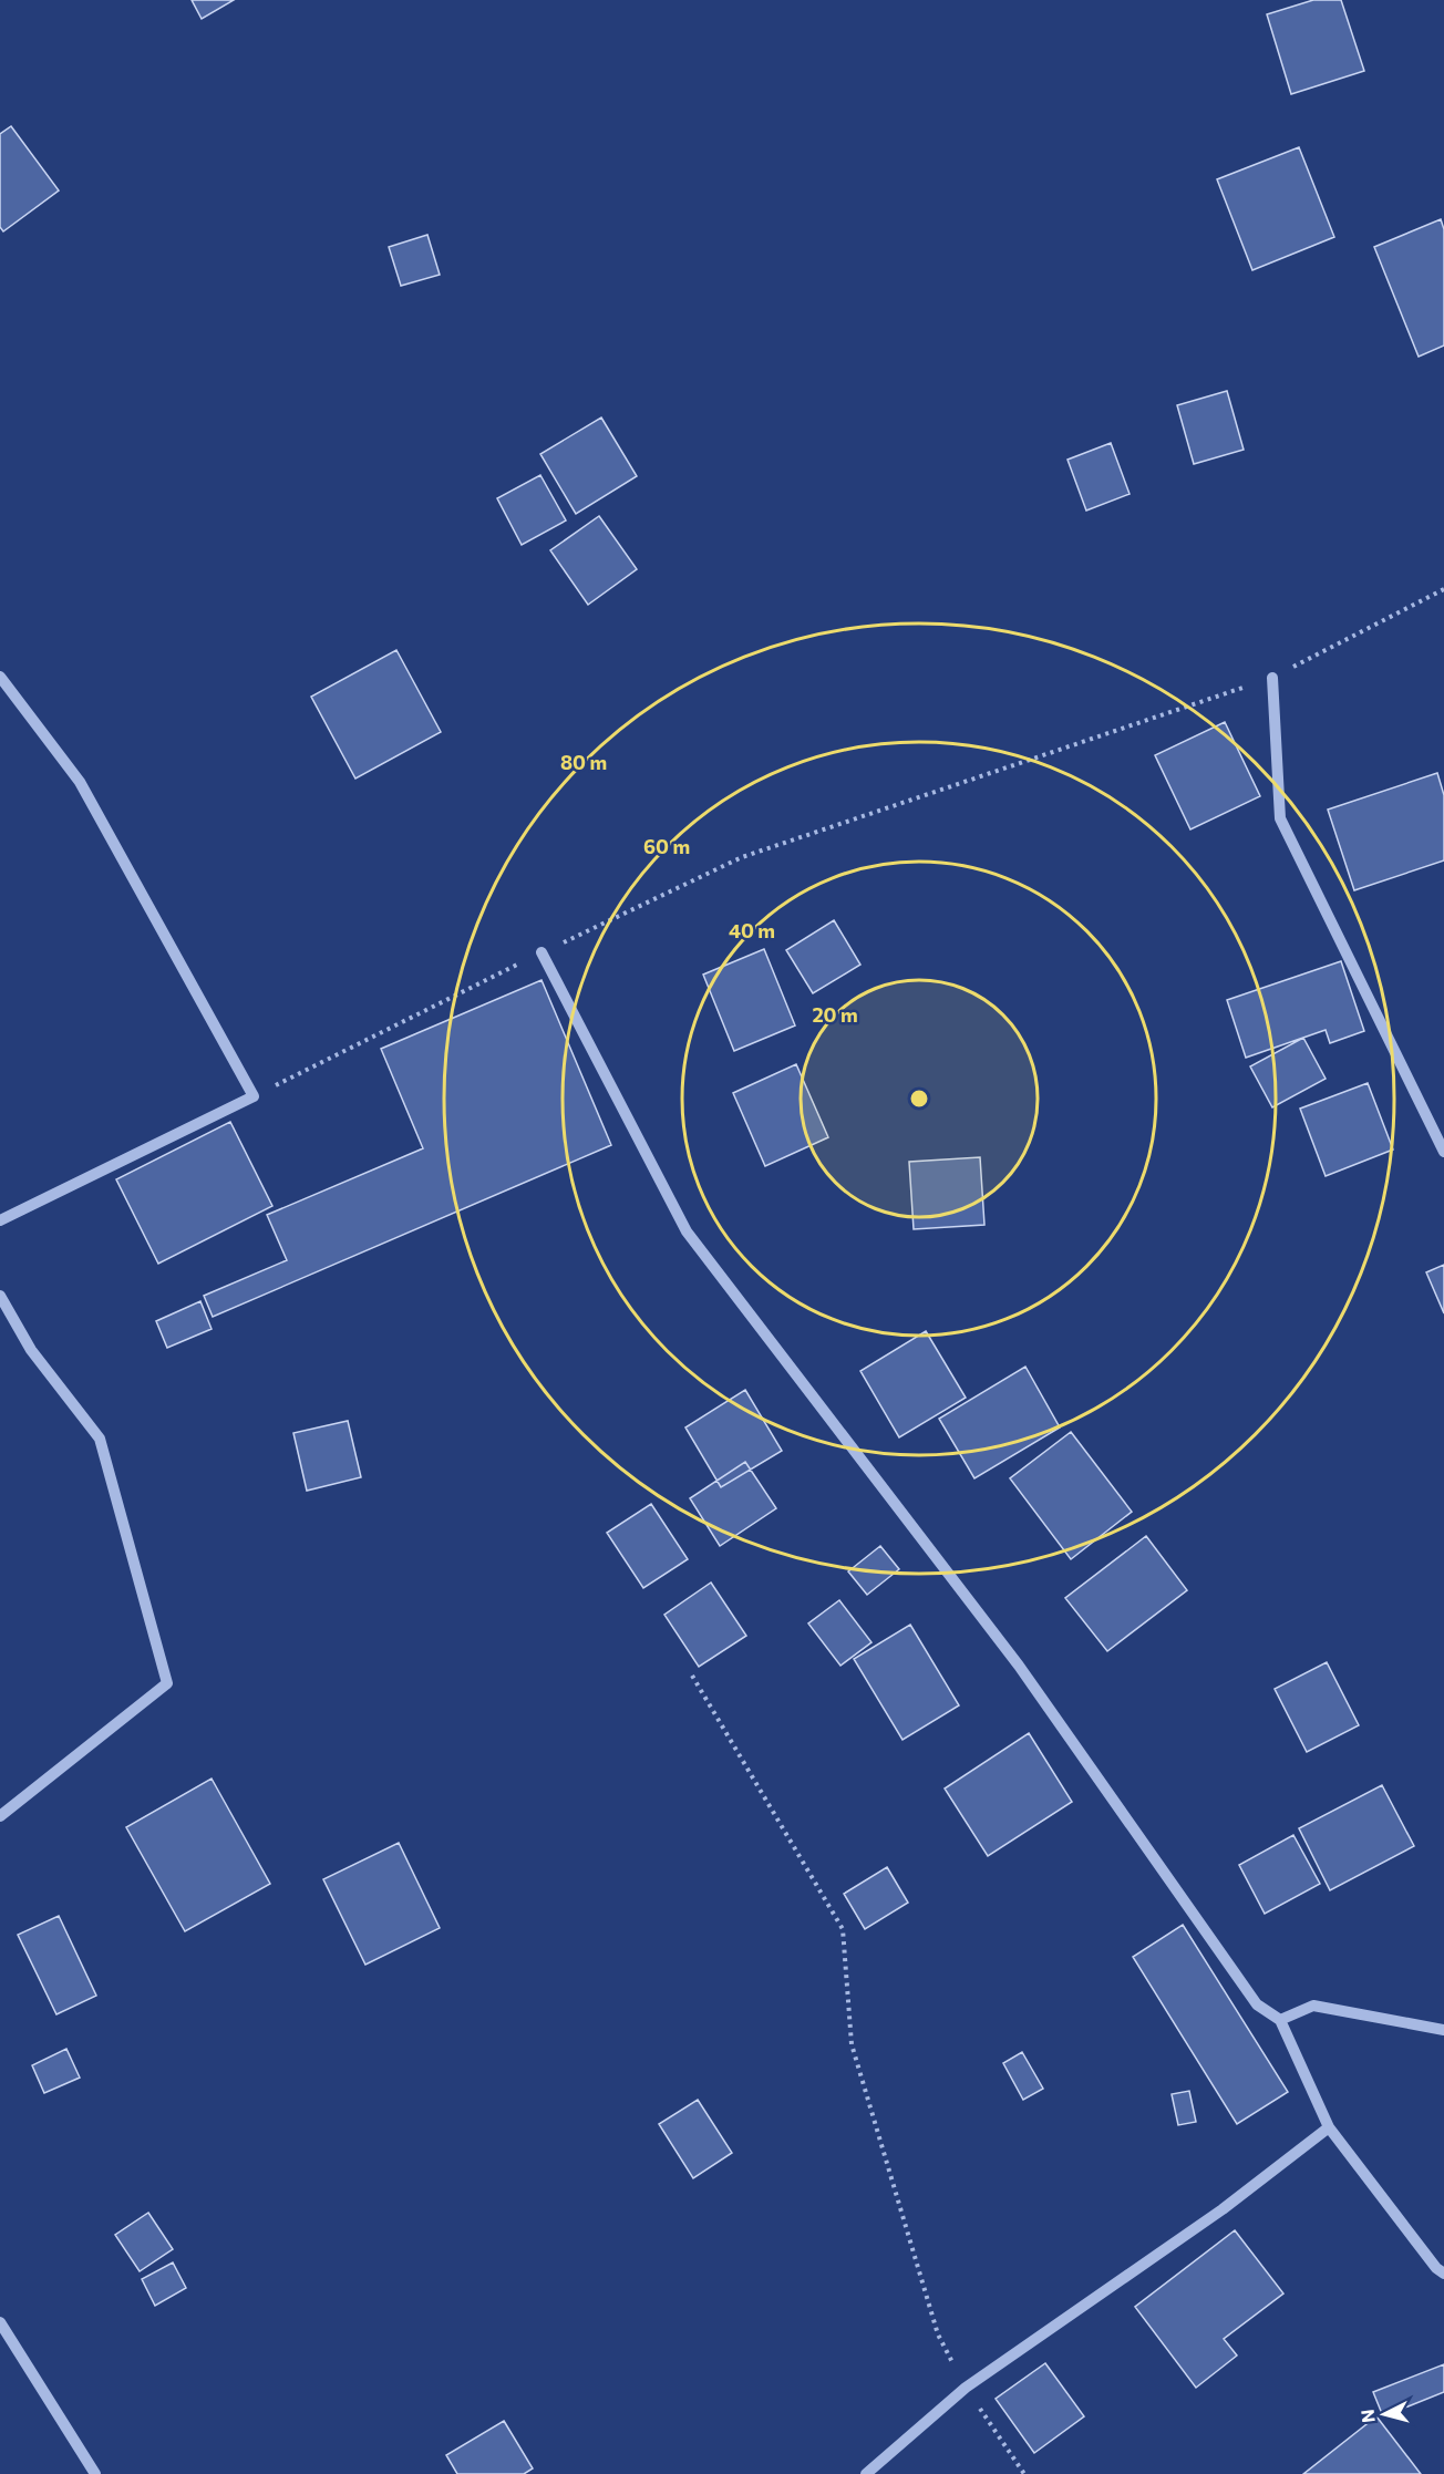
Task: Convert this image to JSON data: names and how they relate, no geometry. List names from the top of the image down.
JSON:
{
  "north": "left",
  "rings": [
    "80 m",
    "60 m",
    "40 m",
    "20 m"
  ]
}
